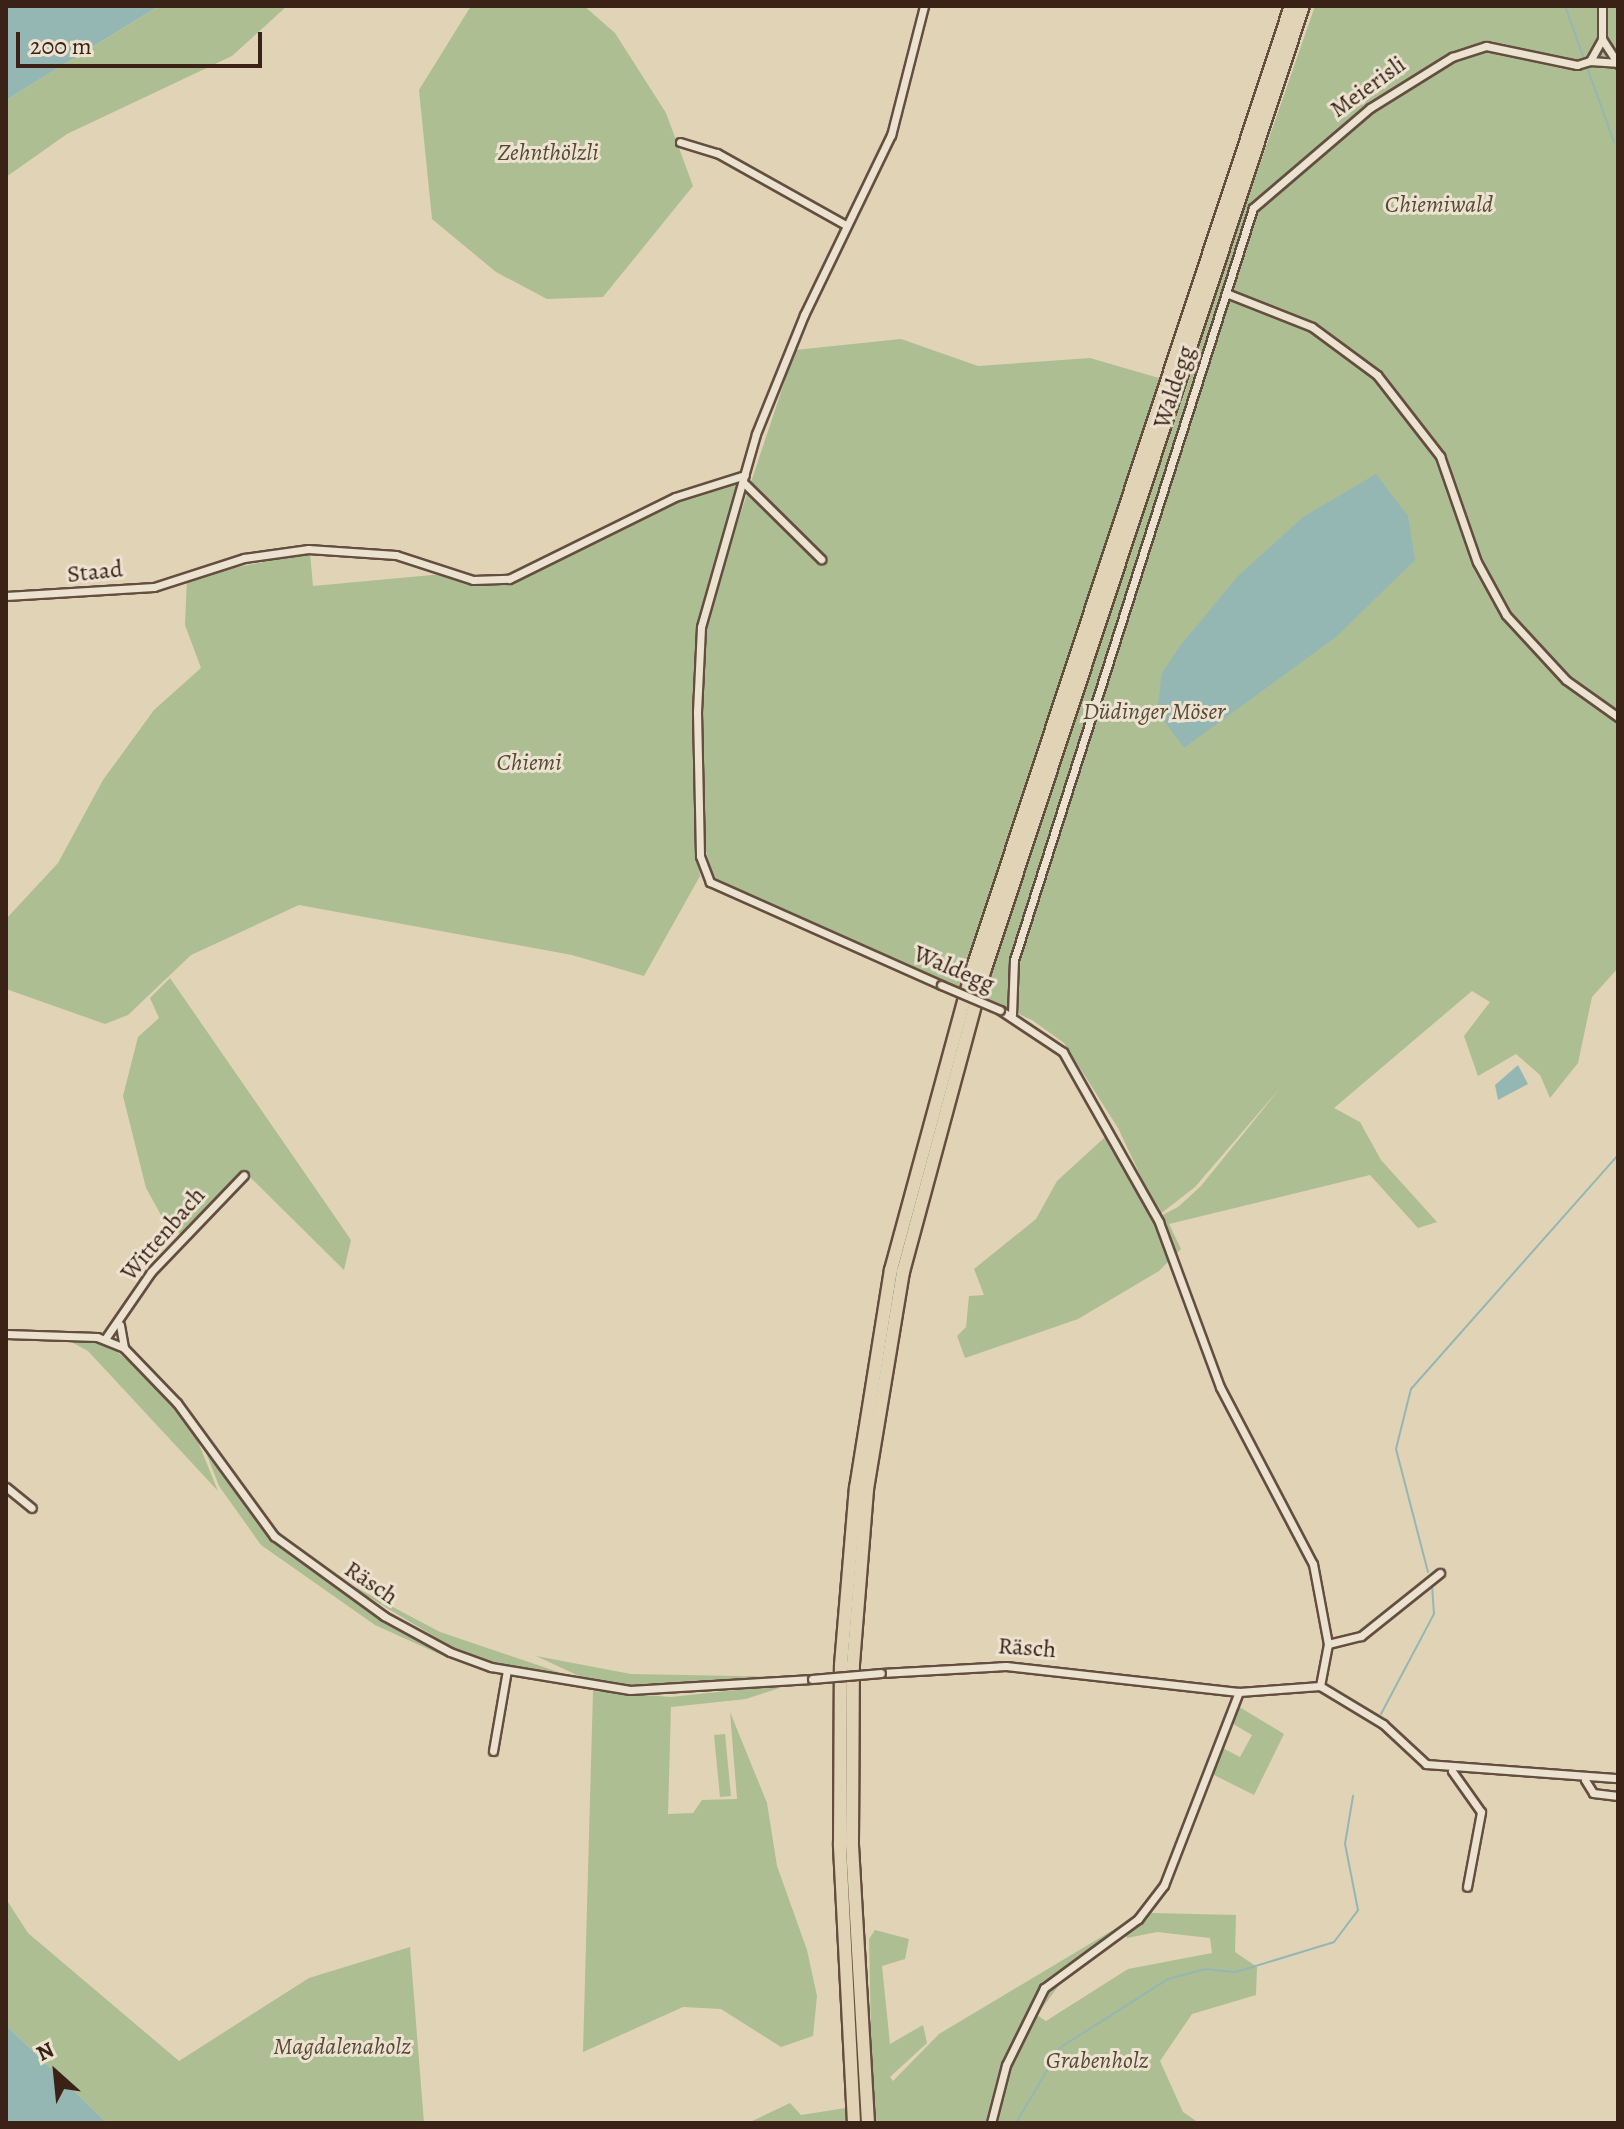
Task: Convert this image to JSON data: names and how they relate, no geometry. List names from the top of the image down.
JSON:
{
  "streets": {
    "street": [
      "Meierisli",
      "Waldegg",
      "Staad",
      "Wittenbach",
      "Räsch"
    ]
  },
  "crossings": [
    ["Meierisli", "Waldegg"],
    ["Waldegg", "Staad"]
  ],
  "parks": [
    "Zehnthölzli",
    "Chiemiwald",
    "Düdinger Möser",
    "Chiemi",
    "Magdalenaholz",
    "Grabenholz"
  ],
  "scale_bar": "200 m",
  "north": "top left"
}
